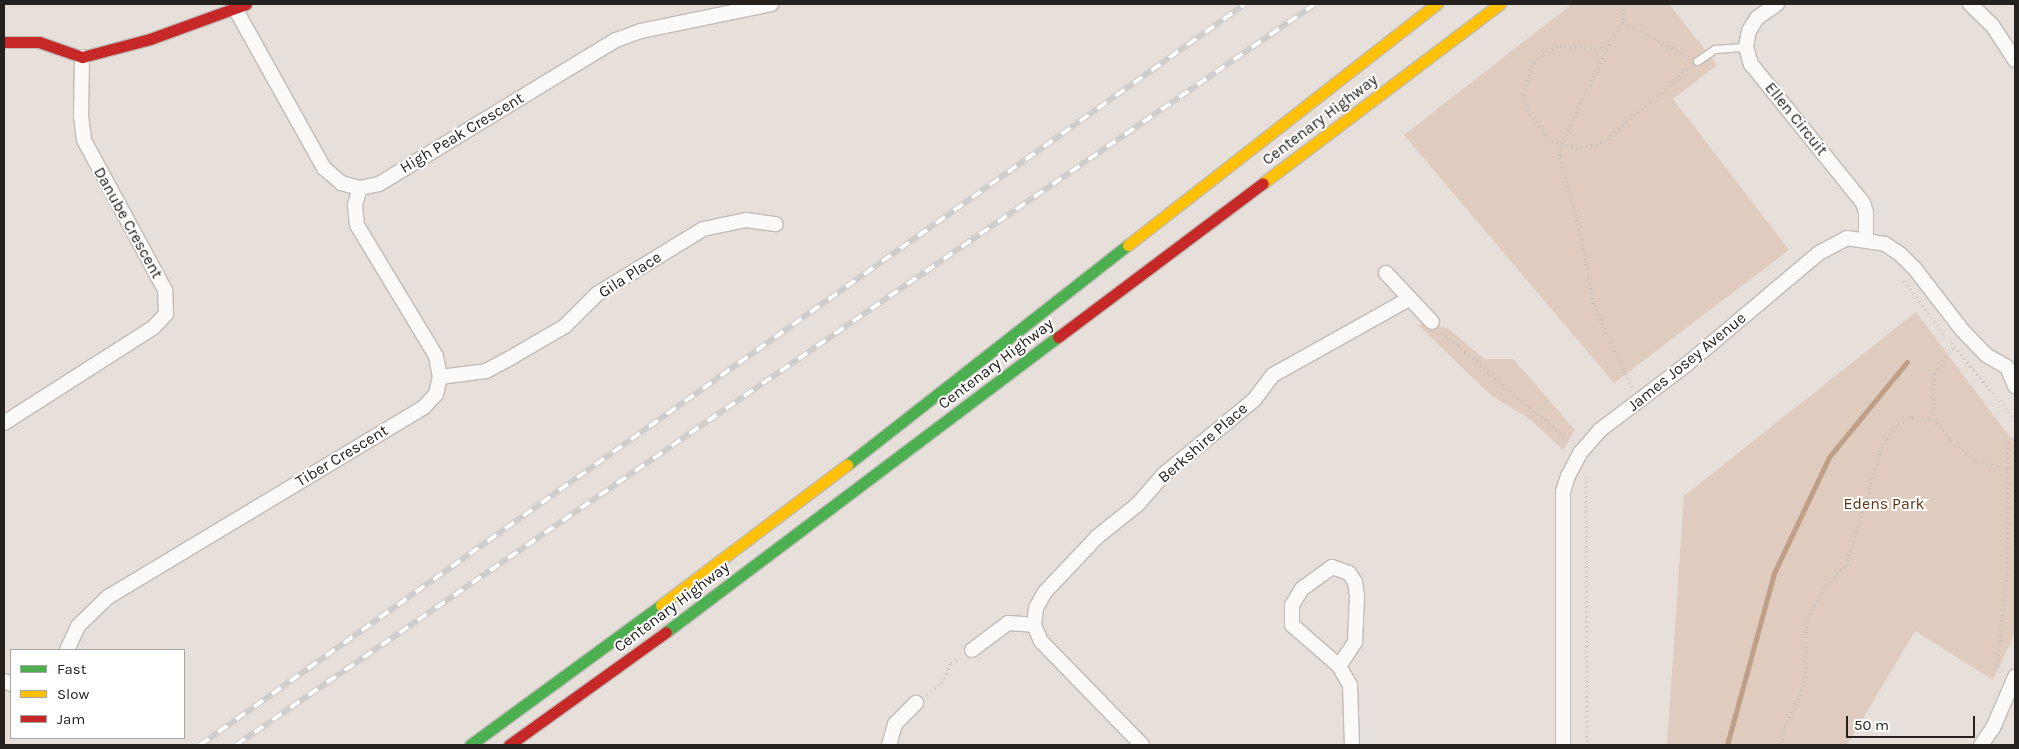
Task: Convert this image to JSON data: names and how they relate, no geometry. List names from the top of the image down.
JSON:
{
  "streets": {
    "main road": ["Centenary Highway"],
    "street": [
      "Ellen Circuit",
      "High Peak Crescent",
      "Danube Crescent",
      "Gila Place",
      "James Josey Avenue",
      "Berkshire Place",
      "Tiber Crescent"
    ]
  },
  "crossings": [
    ["Ellen Circuit", "James Josey Avenue"],
    ["Gila Place", "Tiber Crescent"]
  ],
  "parks": ["Edens Park"],
  "legend": ["Fast", "Slow", "Jam"],
  "scale_bar": "50 m"
}
